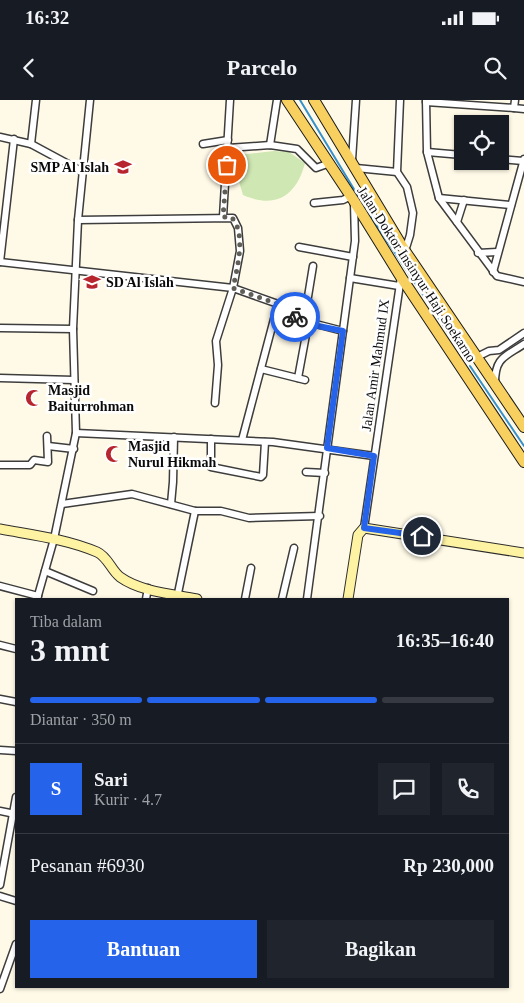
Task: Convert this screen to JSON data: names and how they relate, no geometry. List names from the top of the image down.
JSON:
{
  "streets": {
    "main road": ["Jalan Doktor Insinyur Haji Soekarno"],
    "street": ["Jalan Amir Mahmud IX"]
  },
  "crossings": [
    ["Jalan Doktor Insinyur Haji Soekarno", "Jalan Amir Mahmud IX"]
  ],
  "places": {
    "school or university": ["SMP Al Islah", "SD Al Islah"],
    "mosque": ["Masjid Baiturrohman", "Masjid Nurul Hikmah"]
  },
  "page": {
    "status": "16:32",
    "header": "Parcelo",
    "heading": ["3 mnt", "Tiba dalam", "16:35–16:40"],
    "panel": [
      "Sari",
      "Kurir · 4.7",
      "Pesanan #6930",
      "Rp 230,000"
    ],
    "bar": "Diantar · 350 m",
    "round": "S",
    "buttons": ["Bantuan", "Bagikan"]
  }
}
